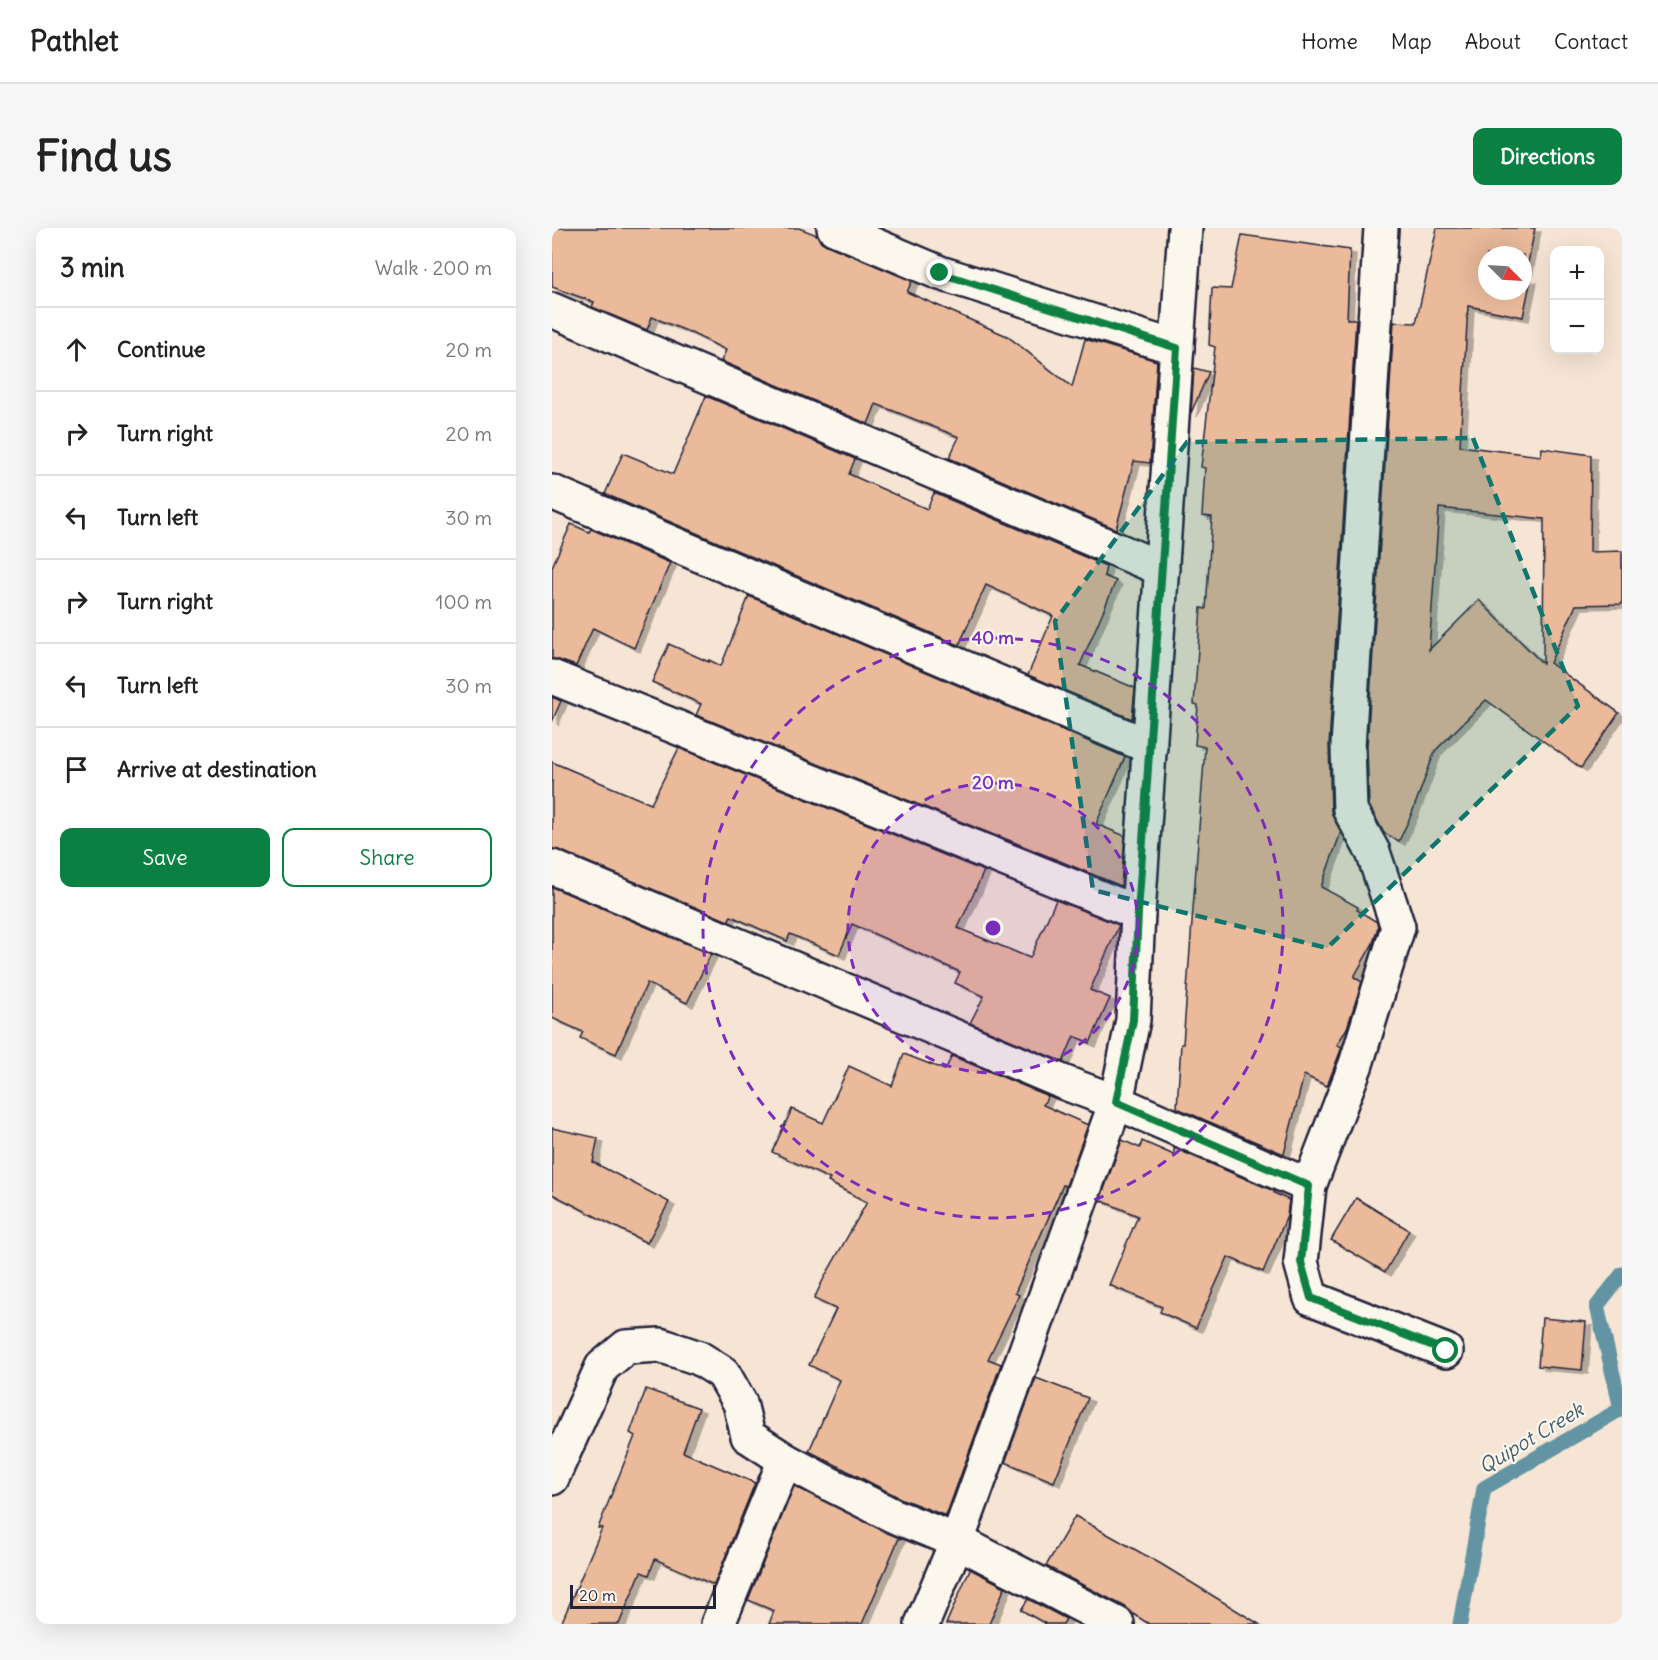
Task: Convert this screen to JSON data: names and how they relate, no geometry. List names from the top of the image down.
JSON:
{
  "water": ["Quipot Creek"],
  "scale_bar": "20 m",
  "north": "bottom right",
  "page": {
    "header": "Pathlet",
    "nav": [
      "Home",
      "Map",
      "About",
      "Contact"
    ],
    "buttons": [
      "Directions",
      ["Save", "Share"]
    ],
    "title": "Find us",
    "heading": ["3 min", "Walk · 200 m"],
    "map_buttons": ["+", "−"],
    "list": [
      ["Continue", "20 m"],
      ["Turn right", "20 m"],
      ["Turn left", "30 m"],
      ["Turn right", "100 m"],
      ["Turn left", "30 m"],
      "Arrive at destination"
    ],
    "scale": "20 m"
  },
  "rings": ["40 m", "20 m"]
}
